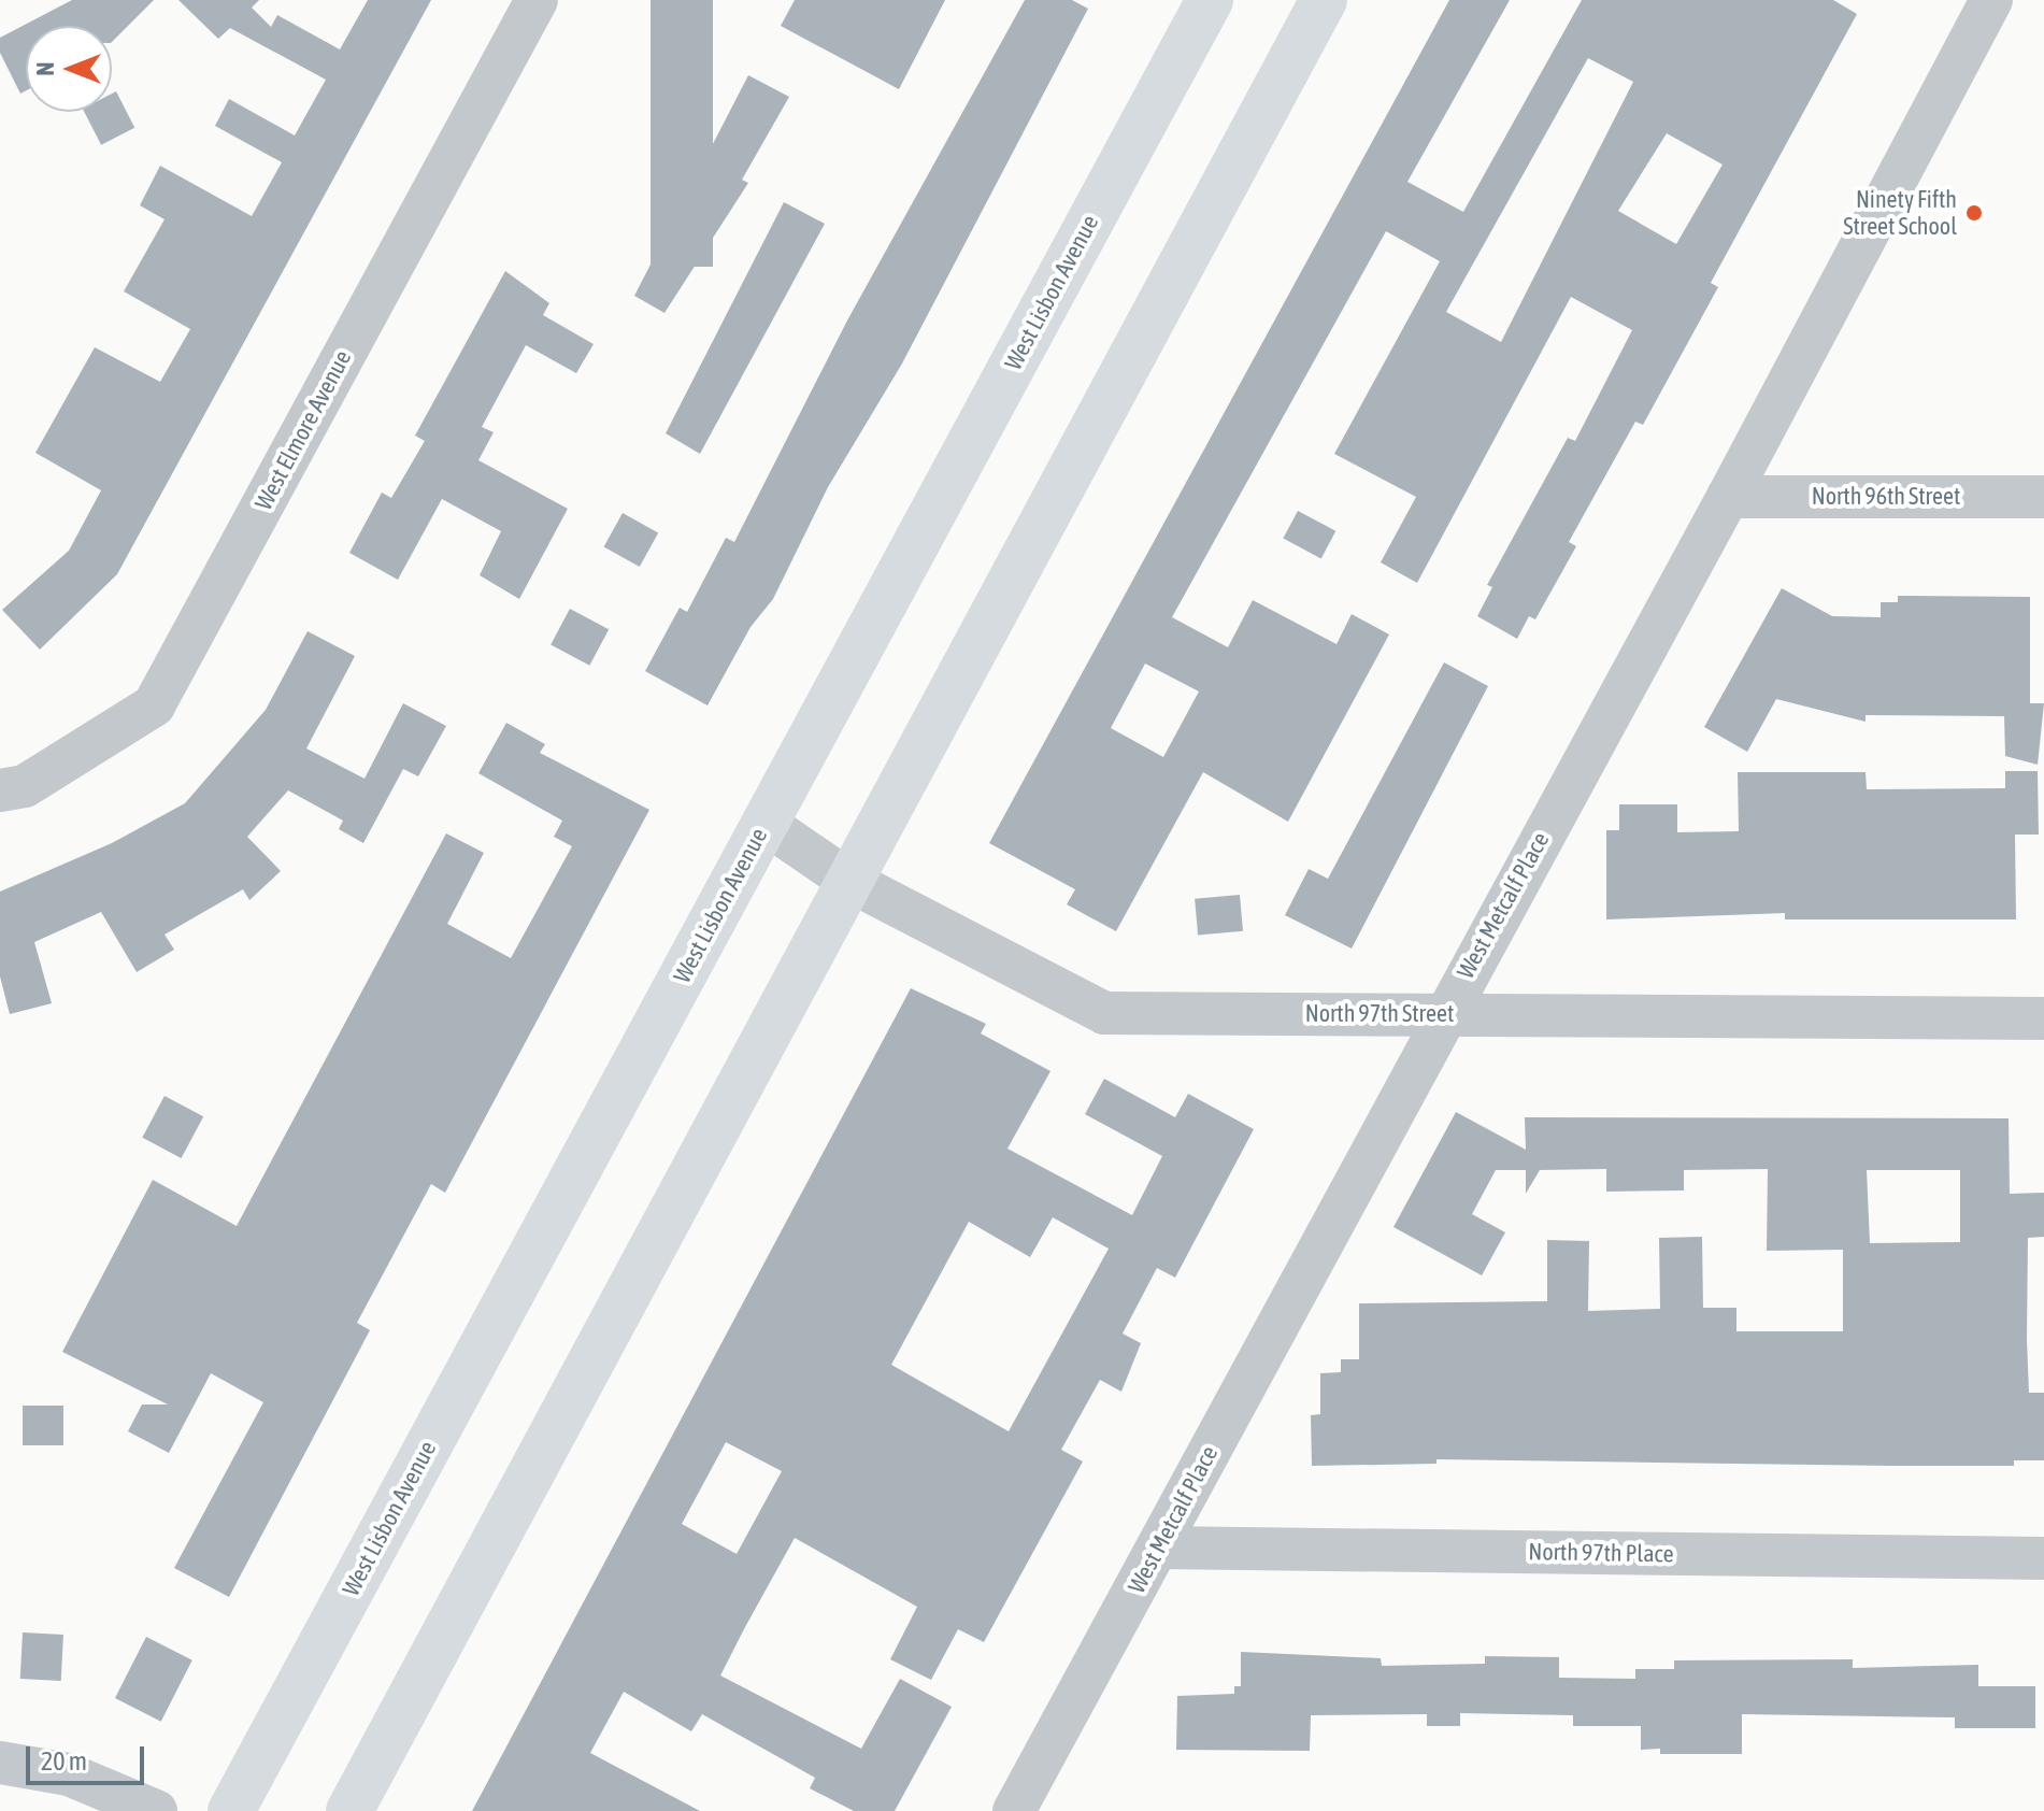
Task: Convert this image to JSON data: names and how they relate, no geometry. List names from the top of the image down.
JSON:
{
  "streets": {
    "main road": ["West Lisbon Avenue"],
    "street": [
      "West Elmore Avenue",
      "North 96th Street",
      "West Metcalf Place",
      "North 97th Street",
      "North 97th Place"
    ]
  },
  "crossings": [
    ["West Lisbon Avenue", "North 97th Street"],
    ["North 96th Street", "West Metcalf Place"],
    ["West Metcalf Place", "North 97th Street"],
    ["West Metcalf Place", "North 97th Place"]
  ],
  "places": ["Ninety Fifth Street School"],
  "scale_bar": "20 m",
  "north": "left"
}
